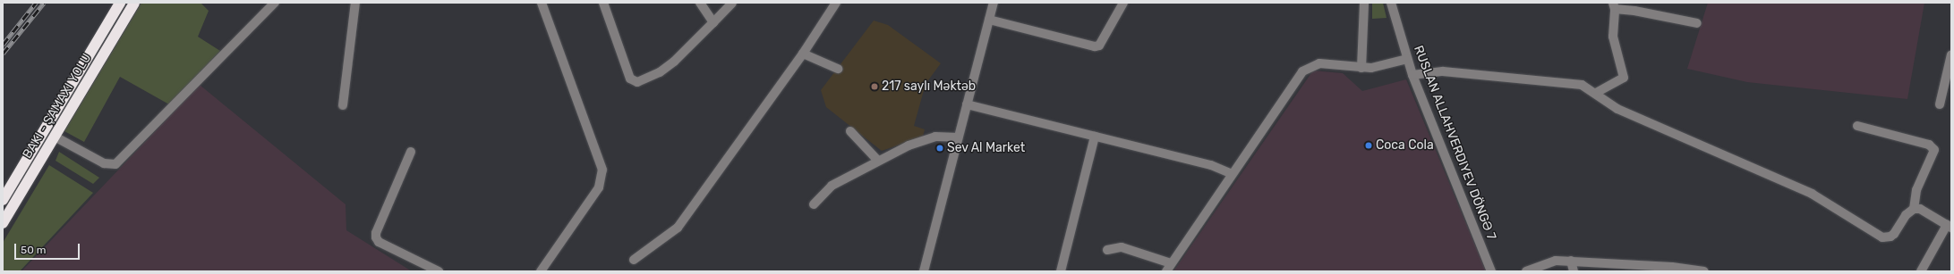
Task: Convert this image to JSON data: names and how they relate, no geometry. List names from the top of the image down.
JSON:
{
  "streets": {
    "street": ["RUSLAN ALLAHVERDIYEV DÖNGƏ 7"]
  },
  "places": ["217 saylı Məktəb", "Coca Cola", "Sev Al Market"],
  "scale_bar": "50 m"
}
